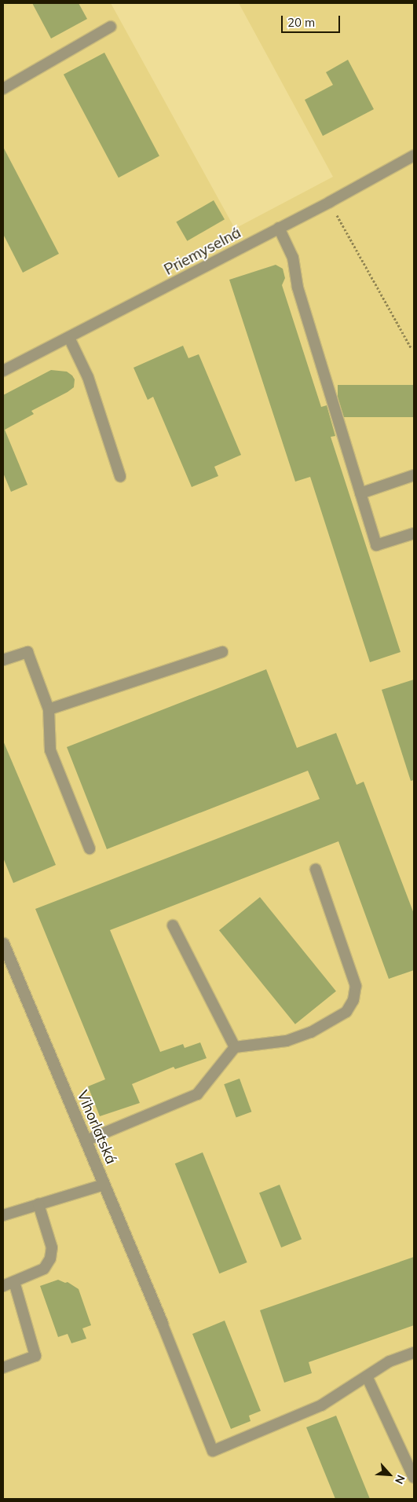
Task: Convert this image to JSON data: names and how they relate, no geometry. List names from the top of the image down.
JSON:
{
  "streets": {
    "street": ["Vihorlatská"],
    "lane": ["Priemyselná"]
  },
  "scale_bar": "20 m",
  "north": "bottom right"
}
